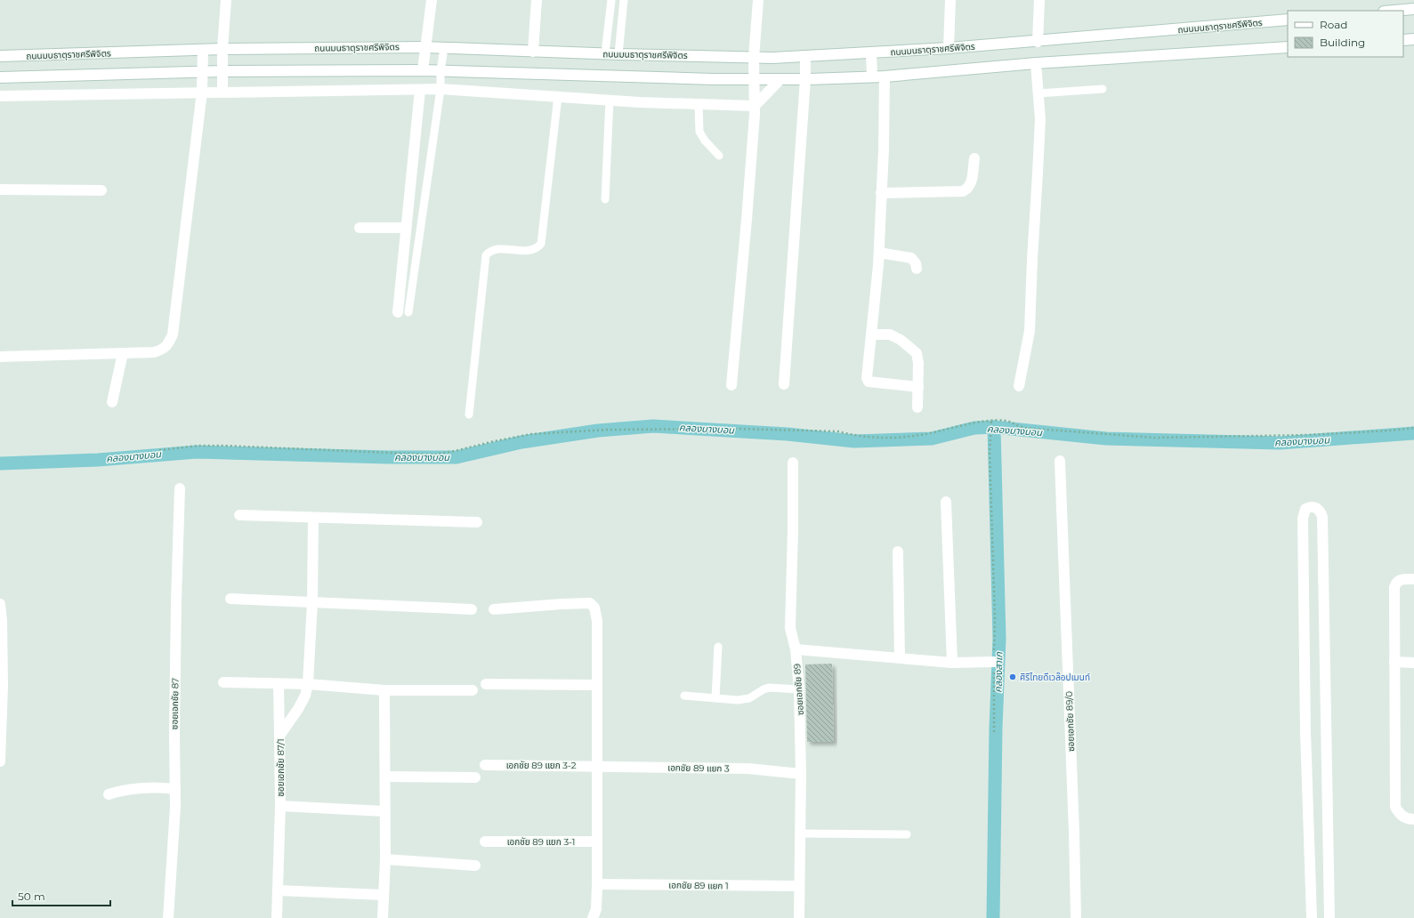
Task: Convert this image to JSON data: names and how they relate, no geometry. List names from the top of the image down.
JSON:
{
  "streets": {
    "street": [
      "ถนนมนธาตุราชศรีพิจิตร",
      "ซอยเอกชัย 89",
      "ซอยเอกชัย 87",
      "ซอยเอกชัย 89/0",
      "เอกชัย 89 แยก 3-2",
      "ซอยเอกชัย 87/1",
      "เอกชัย 89 แยก 3",
      "เอกชัย 89 แยก 3-1",
      "เอกชัย 89 แยก 1"
    ]
  },
  "crossings": [
    ["ซอยเอกชัย 89", "เอกชัย 89 แยก 3"],
    ["ซอยเอกชัย 89", "เอกชัย 89 แยก 1"],
    ["เอกชัย 89 แยก 3-2", "เอกชัย 89 แยก 3"]
  ],
  "water": ["คลองบางบอน", "คลองสาเก"],
  "places": ["ศิริไทยดีเวล๊อปเมนท์"],
  "legend": ["Road", "Building"],
  "scale_bar": "50 m"
}
